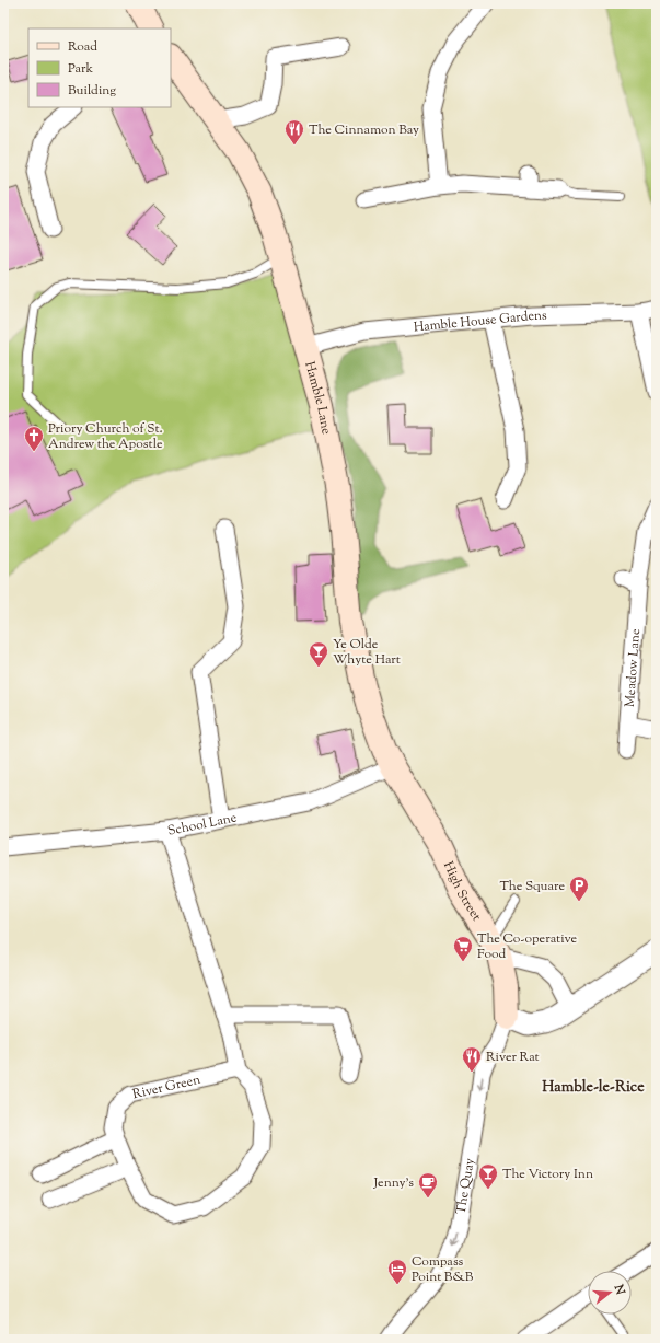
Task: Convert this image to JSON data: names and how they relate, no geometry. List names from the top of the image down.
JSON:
{
  "streets": {
    "main road": ["Hamble Lane", "High Street"],
    "street": [
      "Hamble House Gardens",
      "Meadow Lane",
      "School Lane",
      "River Green",
      "The Quay"
    ]
  },
  "crossings": [
    ["Hamble House Gardens", "Hamble Lane"],
    ["Hamble Lane", "School Lane"],
    ["Hamble Lane", "High Street"],
    ["School Lane", "High Street"]
  ],
  "one_way": ["The Quay"],
  "districts": ["Hamble-le-Rice"],
  "places": {
    "restaurant": ["The Cinnamon Bay", "River Rat"],
    "church": ["Priory Church of St. Andrew the Apostle"],
    "bar": ["Ye Olde Whyte Hart", "The Victory Inn"],
    "parking": ["The Square"],
    "supermarket": ["The Co-operative Food"],
    "cafe": ["Jenny's"],
    "hotel": ["Compass Point B&B"]
  },
  "legend": ["Road", "Park", "Building"],
  "north": "right"
}
